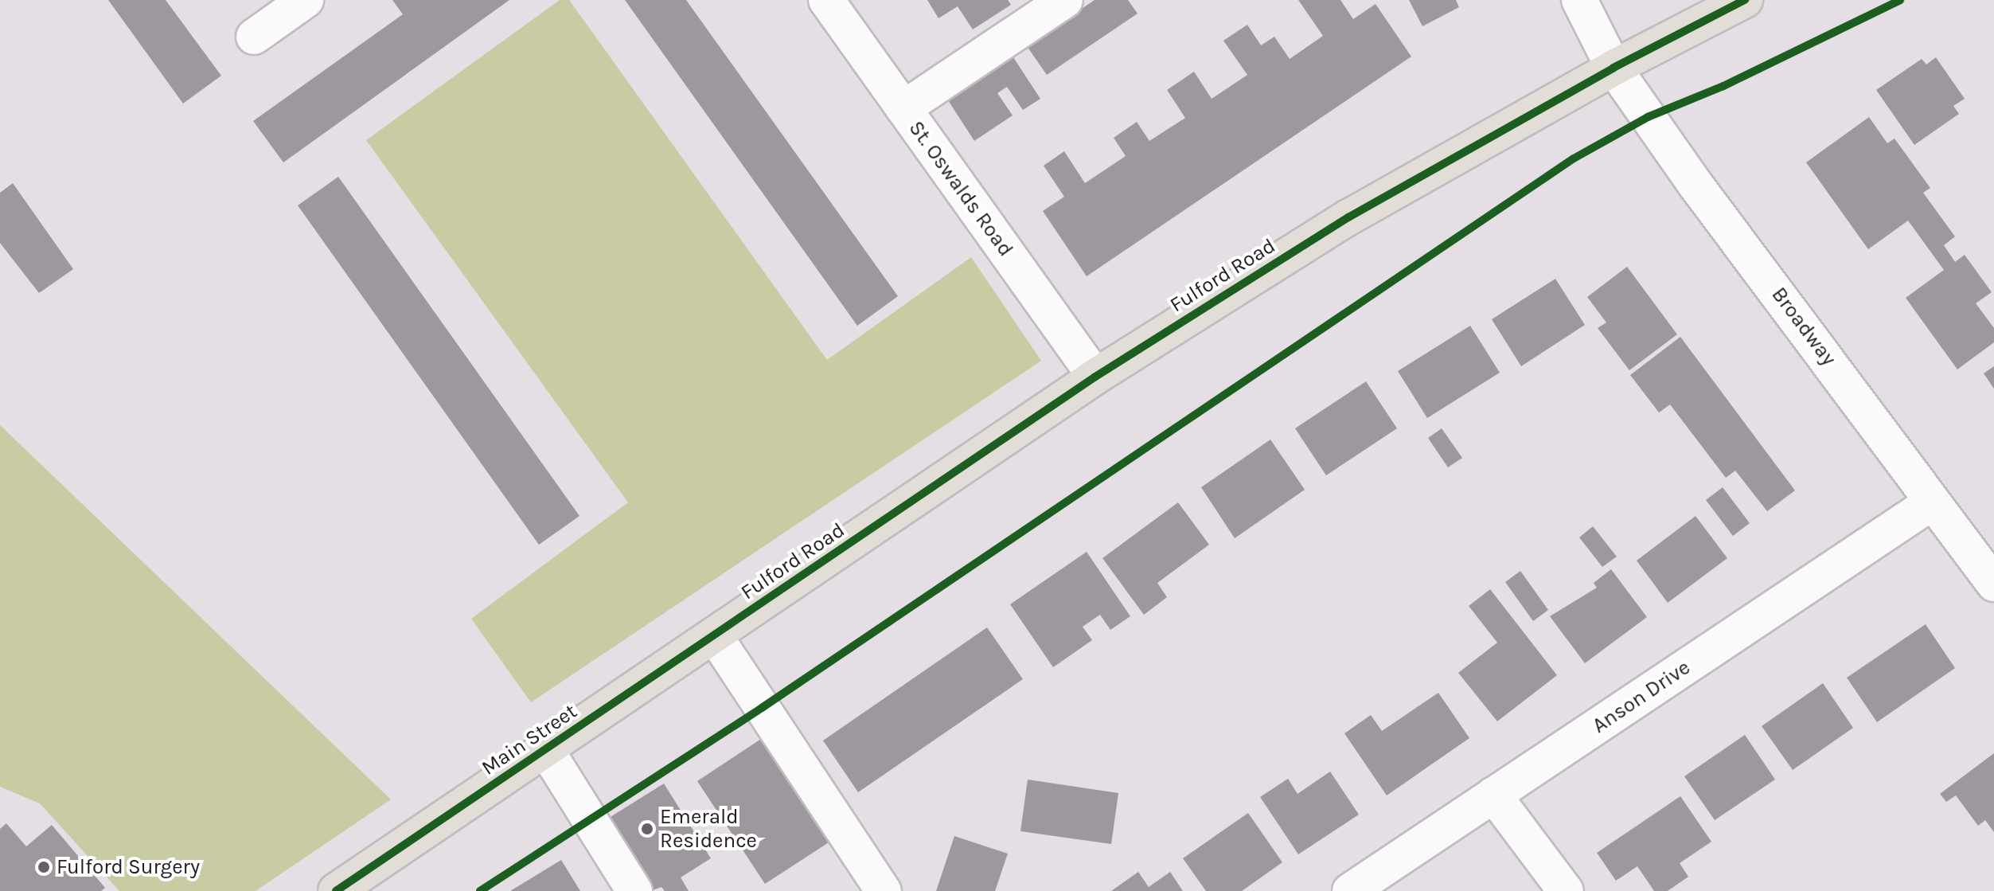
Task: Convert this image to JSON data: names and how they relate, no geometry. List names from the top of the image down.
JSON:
{
  "streets": {
    "main road": ["Fulford Road", "Main Street"],
    "street": ["St. Oswalds Road", "Broadway", "Anson Drive"]
  },
  "crossings": [
    ["St. Oswalds Road", "Fulford Road"],
    ["Fulford Road", "Broadway"],
    ["Fulford Road", "Main Street"],
    ["Broadway", "Anson Drive"]
  ],
  "places": ["Emerald Residence", "Fulford Surgery"]
}
